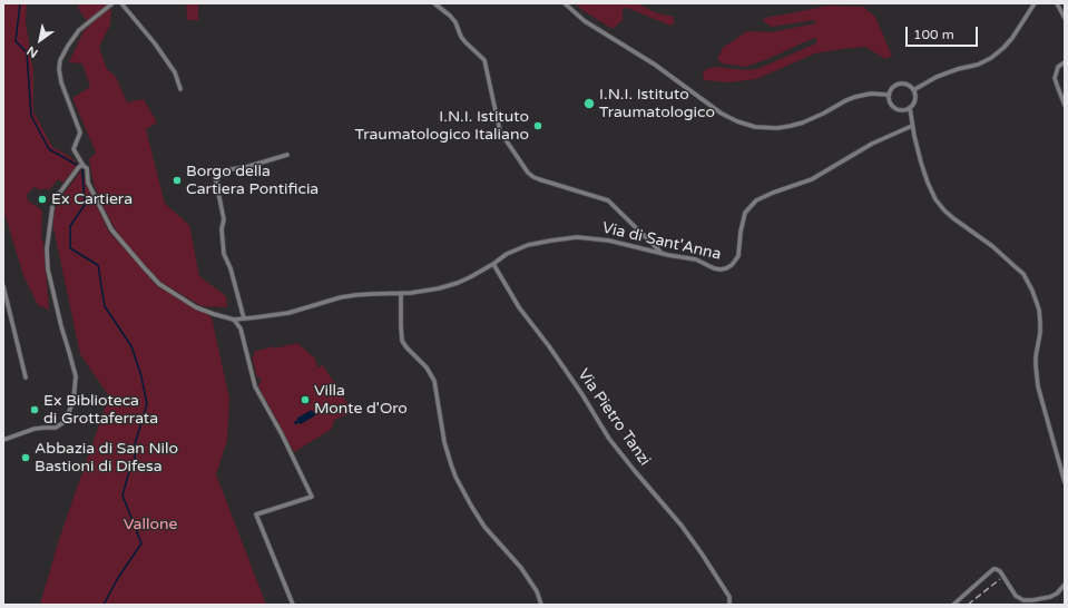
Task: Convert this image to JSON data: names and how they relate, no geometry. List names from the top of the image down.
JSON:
{
  "streets": {
    "street": ["Via di Sant'Anna", "Via Pietro Tanzi"]
  },
  "crossings": [
    ["Via di Sant'Anna", "Via Pietro Tanzi"]
  ],
  "parks": ["Vallone"],
  "places": [
    "I.N.I. Istituto Traumatologico",
    "I.N.I. Istituto Traumatologico Italiano",
    "Borgo della Cartiera Pontificia",
    "Ex Cartiera",
    "Villa Monte d'Oro",
    "Ex Biblioteca di Grottaferrata",
    "Abbazia di San Nilo Bastioni di Difesa"
  ],
  "scale_bar": "100 m",
  "north": "bottom left"
}
